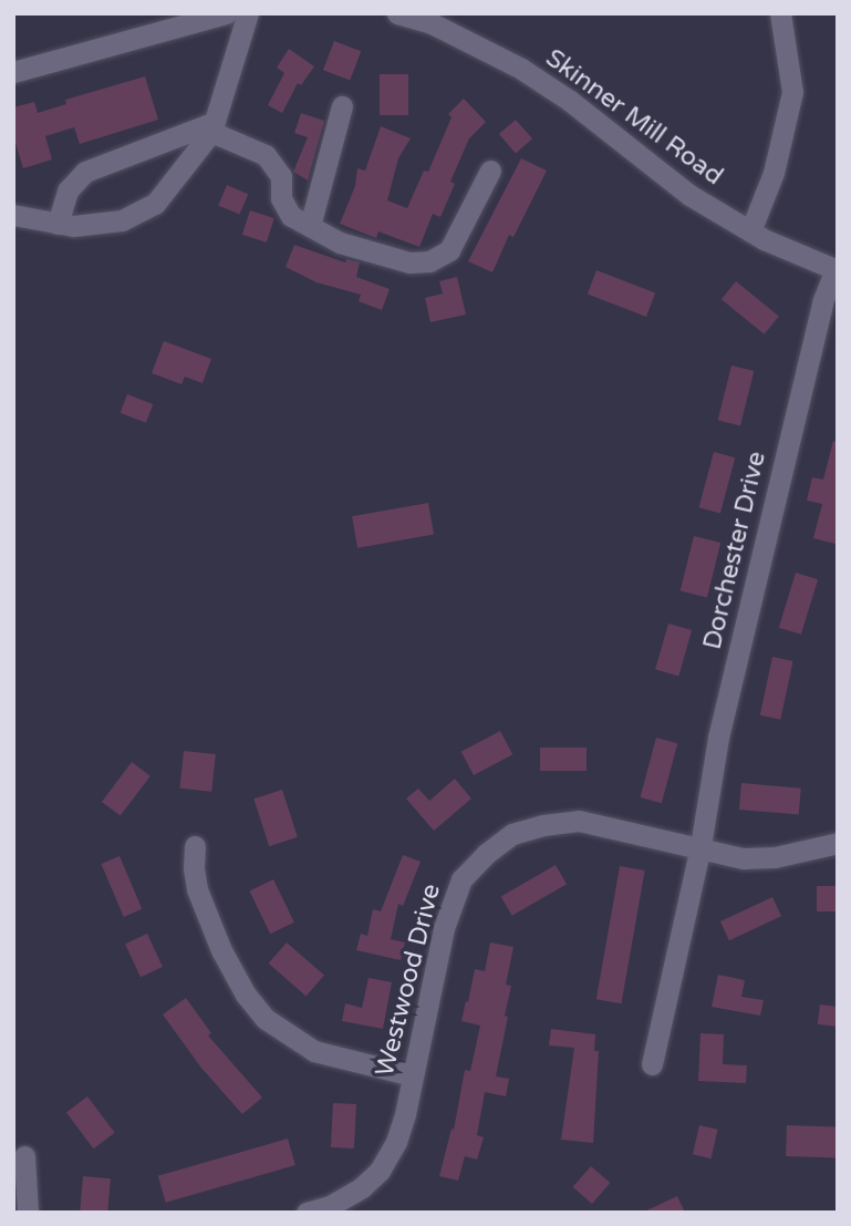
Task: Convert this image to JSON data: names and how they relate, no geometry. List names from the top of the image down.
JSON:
{
  "streets": {
    "street": ["Skinner Mill Road", "Dorchester Drive", "Westwood Drive"]
  },
  "crossings": [
    ["Skinner Mill Road", "Dorchester Drive"],
    ["Dorchester Drive", "Westwood Drive"]
  ]
}
